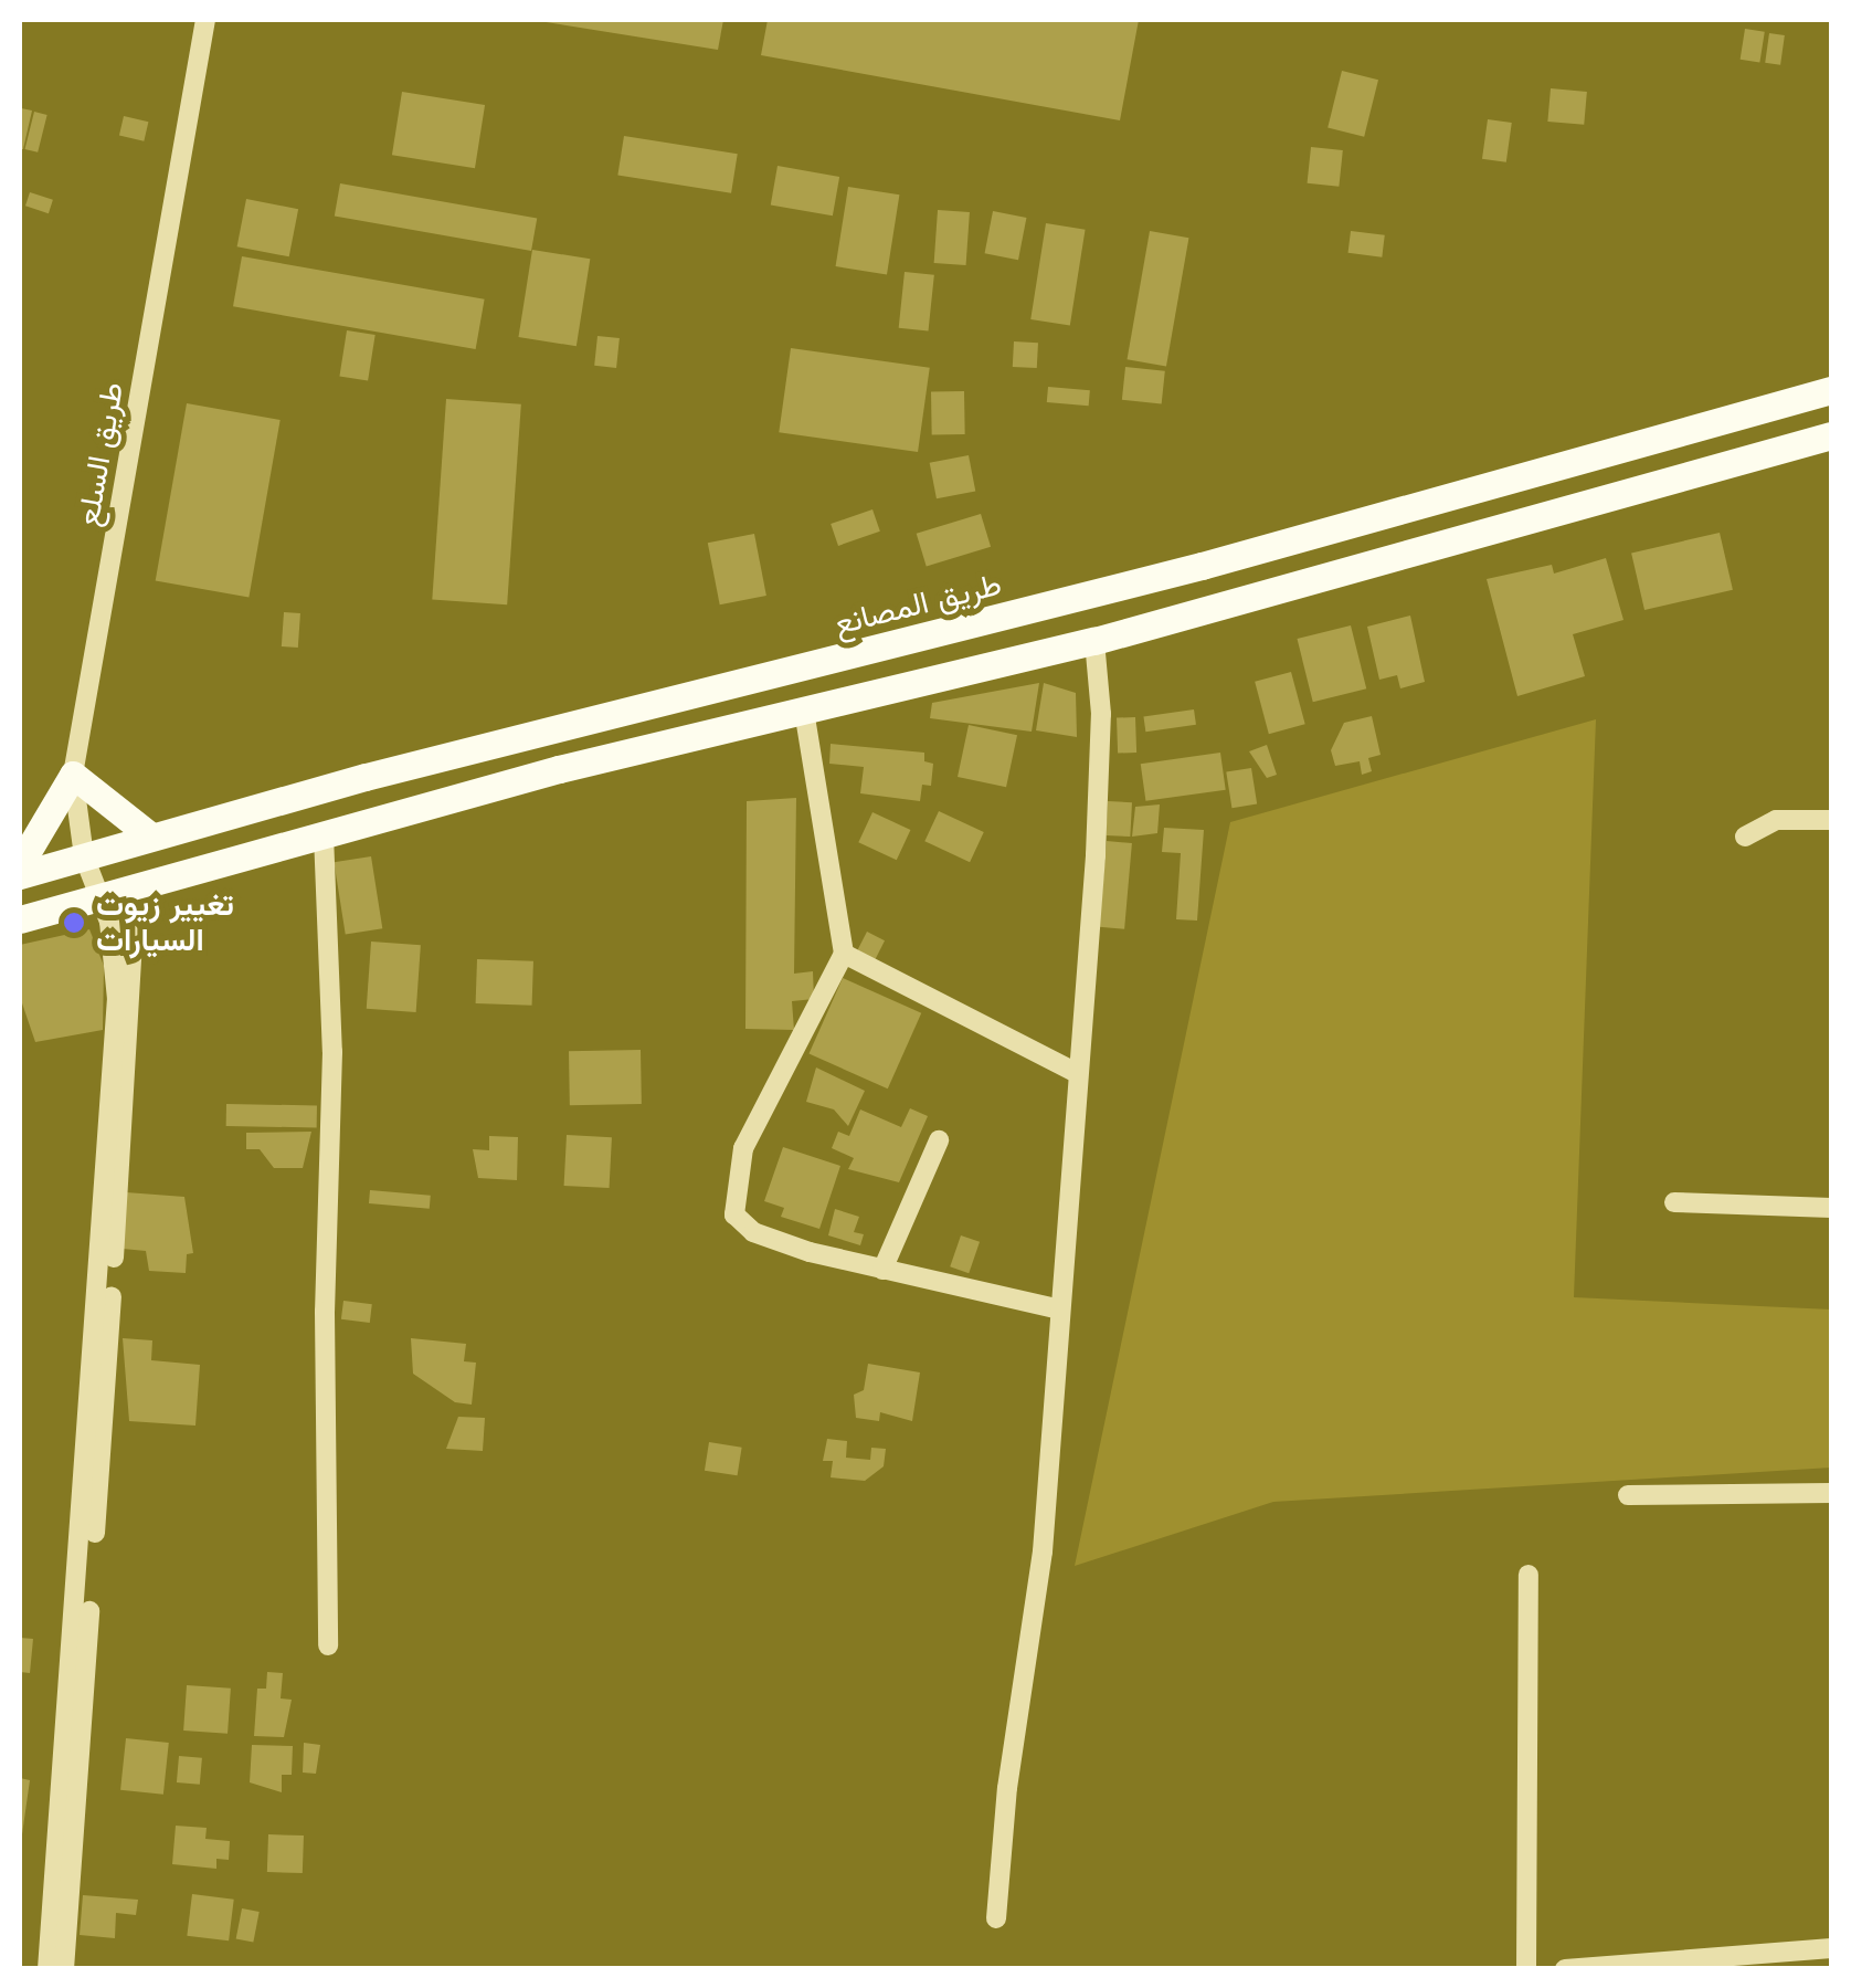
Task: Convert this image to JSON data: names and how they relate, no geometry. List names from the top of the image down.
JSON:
{
  "streets": {
    "main road": ["طريق المصانع"],
    "street": ["طريق السلع"]
  },
  "crossings": [
    ["طريق السلع", "طريق المصانع"]
  ],
  "places": ["تغيير زيوت السيارات"]
}
